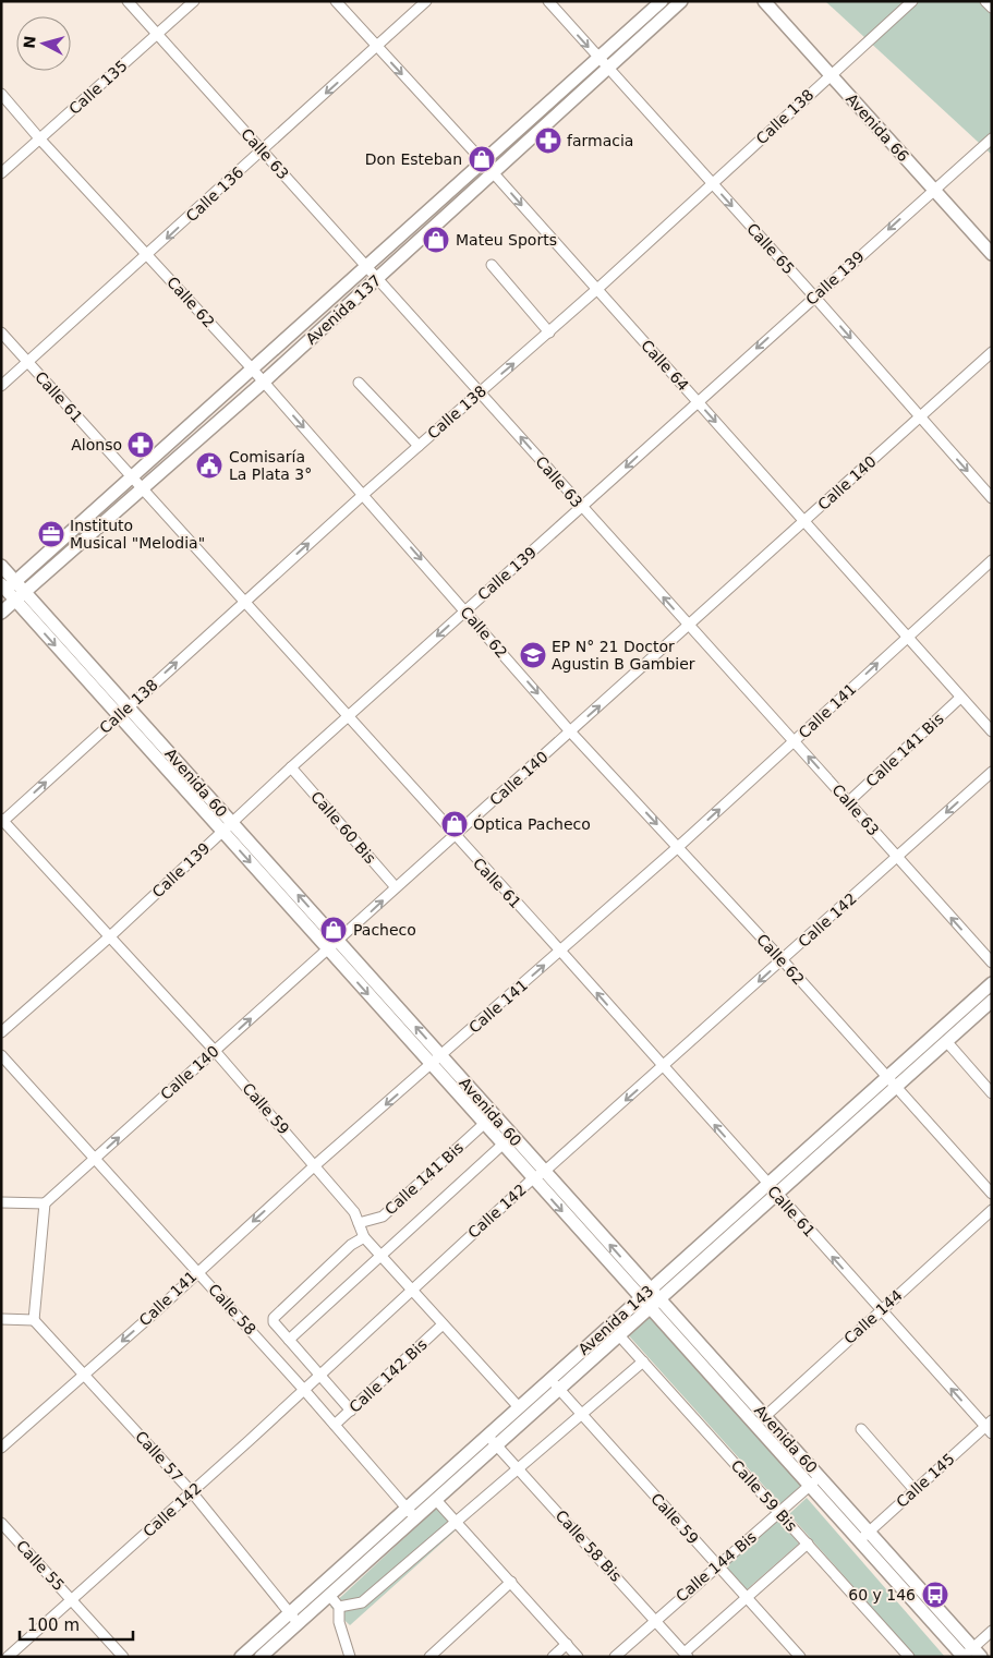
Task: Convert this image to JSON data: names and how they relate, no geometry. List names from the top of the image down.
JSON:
{
  "streets": {
    "main road": [
      "Avenida 66",
      "Avenida 137",
      "Avenida 60",
      "Avenida 143"
    ],
    "street": [
      "Calle 135",
      "Calle 138",
      "Calle 63",
      "Calle 136",
      "Calle 65",
      "Calle 139",
      "Calle 62",
      "Calle 64",
      "Calle 61",
      "Calle 140",
      "Calle 141",
      "Calle 141 Bis",
      "Calle 60 Bis",
      "Calle 142",
      "Calle 59",
      "Calle 58",
      "Calle 144",
      "Calle 142 Bis",
      "Calle 57",
      "Calle 145",
      "Calle 59 Bis",
      "Calle 58 Bis",
      "Calle 55",
      "Calle 144 Bis"
    ]
  },
  "crossings": [
    ["Calle 135", "Calle 63"],
    ["Calle 135", "Calle 62"],
    ["Calle 138", "Avenida 66"],
    ["Calle 138", "Calle 63"],
    ["Calle 138", "Calle 65"],
    ["Calle 138", "Calle 62"],
    ["Calle 138", "Calle 64"],
    ["Calle 138", "Calle 61"],
    ["Calle 138", "Avenida 60"],
    ["Calle 138", "Calle 59"],
    ["Avenida 66", "Calle 139"],
    ["Calle 63", "Calle 136"],
    ["Calle 63", "Calle 139"],
    ["Calle 63", "Avenida 137"],
    ["Calle 63", "Calle 140"],
    ["Calle 63", "Calle 141"],
    ["Calle 63", "Calle 141 Bis"],
    ["Calle 63", "Calle 142"],
    ["Calle 136", "Calle 62"],
    ["Calle 136", "Calle 64"],
    ["Calle 136", "Calle 61"],
    ["Calle 65", "Calle 139"],
    ["Calle 65", "Avenida 137"],
    ["Calle 65", "Calle 140"],
    ["Calle 139", "Calle 62"],
    ["Calle 139", "Calle 64"],
    ["Calle 139", "Calle 61"],
    ["Calle 139", "Avenida 60"],
    ["Calle 139", "Calle 60 Bis"],
    ["Calle 139", "Calle 59"],
    ["Calle 62", "Avenida 137"],
    ["Calle 62", "Calle 140"],
    ["Calle 62", "Calle 141"],
    ["Calle 62", "Calle 142"],
    ["Calle 62", "Avenida 143"],
    ["Avenida 137", "Calle 64"],
    ["Avenida 137", "Calle 61"],
    ["Avenida 137", "Avenida 60"],
    ["Calle 64", "Calle 140"],
    ["Calle 64", "Calle 141"],
    ["Calle 64", "Calle 141 Bis"],
    ["Calle 61", "Calle 140"],
    ["Calle 61", "Calle 141"],
    ["Calle 61", "Calle 142"],
    ["Calle 61", "Calle 144"],
    ["Calle 61", "Avenida 143"],
    ["Calle 61", "Calle 145"],
    ["Calle 140", "Avenida 60"],
    ["Calle 140", "Calle 60 Bis"],
    ["Calle 140", "Calle 59"],
    ["Calle 140", "Calle 58"],
    ["Calle 141", "Avenida 60"],
    ["Calle 141", "Calle 59"],
    ["Calle 141", "Calle 58"],
    ["Calle 141", "Calle 57"],
    ["Calle 141 Bis", "Avenida 60"],
    ["Calle 141 Bis", "Calle 59"],
    ["Avenida 60", "Calle 142"],
    ["Avenida 60", "Calle 144"],
    ["Avenida 60", "Avenida 143"],
    ["Avenida 60", "Calle 145"],
    ["Avenida 60", "Calle 144 Bis"],
    ["Calle 142", "Calle 59"],
    ["Calle 142", "Calle 58"],
    ["Calle 142", "Calle 57"],
    ["Calle 142", "Calle 55"],
    ["Calle 59", "Avenida 143"],
    ["Calle 59", "Calle 142 Bis"],
    ["Calle 59", "Calle 144 Bis"],
    ["Calle 58", "Avenida 143"],
    ["Calle 58", "Calle 142 Bis"],
    ["Avenida 143", "Calle 57"],
    ["Avenida 143", "Calle 59 Bis"],
    ["Avenida 143", "Calle 58 Bis"],
    ["Calle 59 Bis", "Calle 144 Bis"],
    ["Calle 58 Bis", "Calle 144 Bis"]
  ],
  "one_way": [
    "Calle 138",
    "Calle 63",
    "Calle 136",
    "Calle 65",
    "Calle 139",
    "Calle 62",
    "Calle 64",
    "Calle 61",
    "Calle 140"
  ],
  "places": {
    "pharmacy": ["farmacia", "Alonso"],
    "shop": [
      "Don Esteban",
      "Mateu Sports",
      "Óptica Pacheco",
      "Pacheco"
    ],
    "public building": ["Comisaría La Plata 3°"],
    "office": ["Instituto Musical \"Melodia\""],
    "school or university": ["EP N° 21 Doctor Agustin B Gambier"],
    "bus stop": ["60 y 146"]
  },
  "scale_bar": "100 m",
  "north": "left"
}
